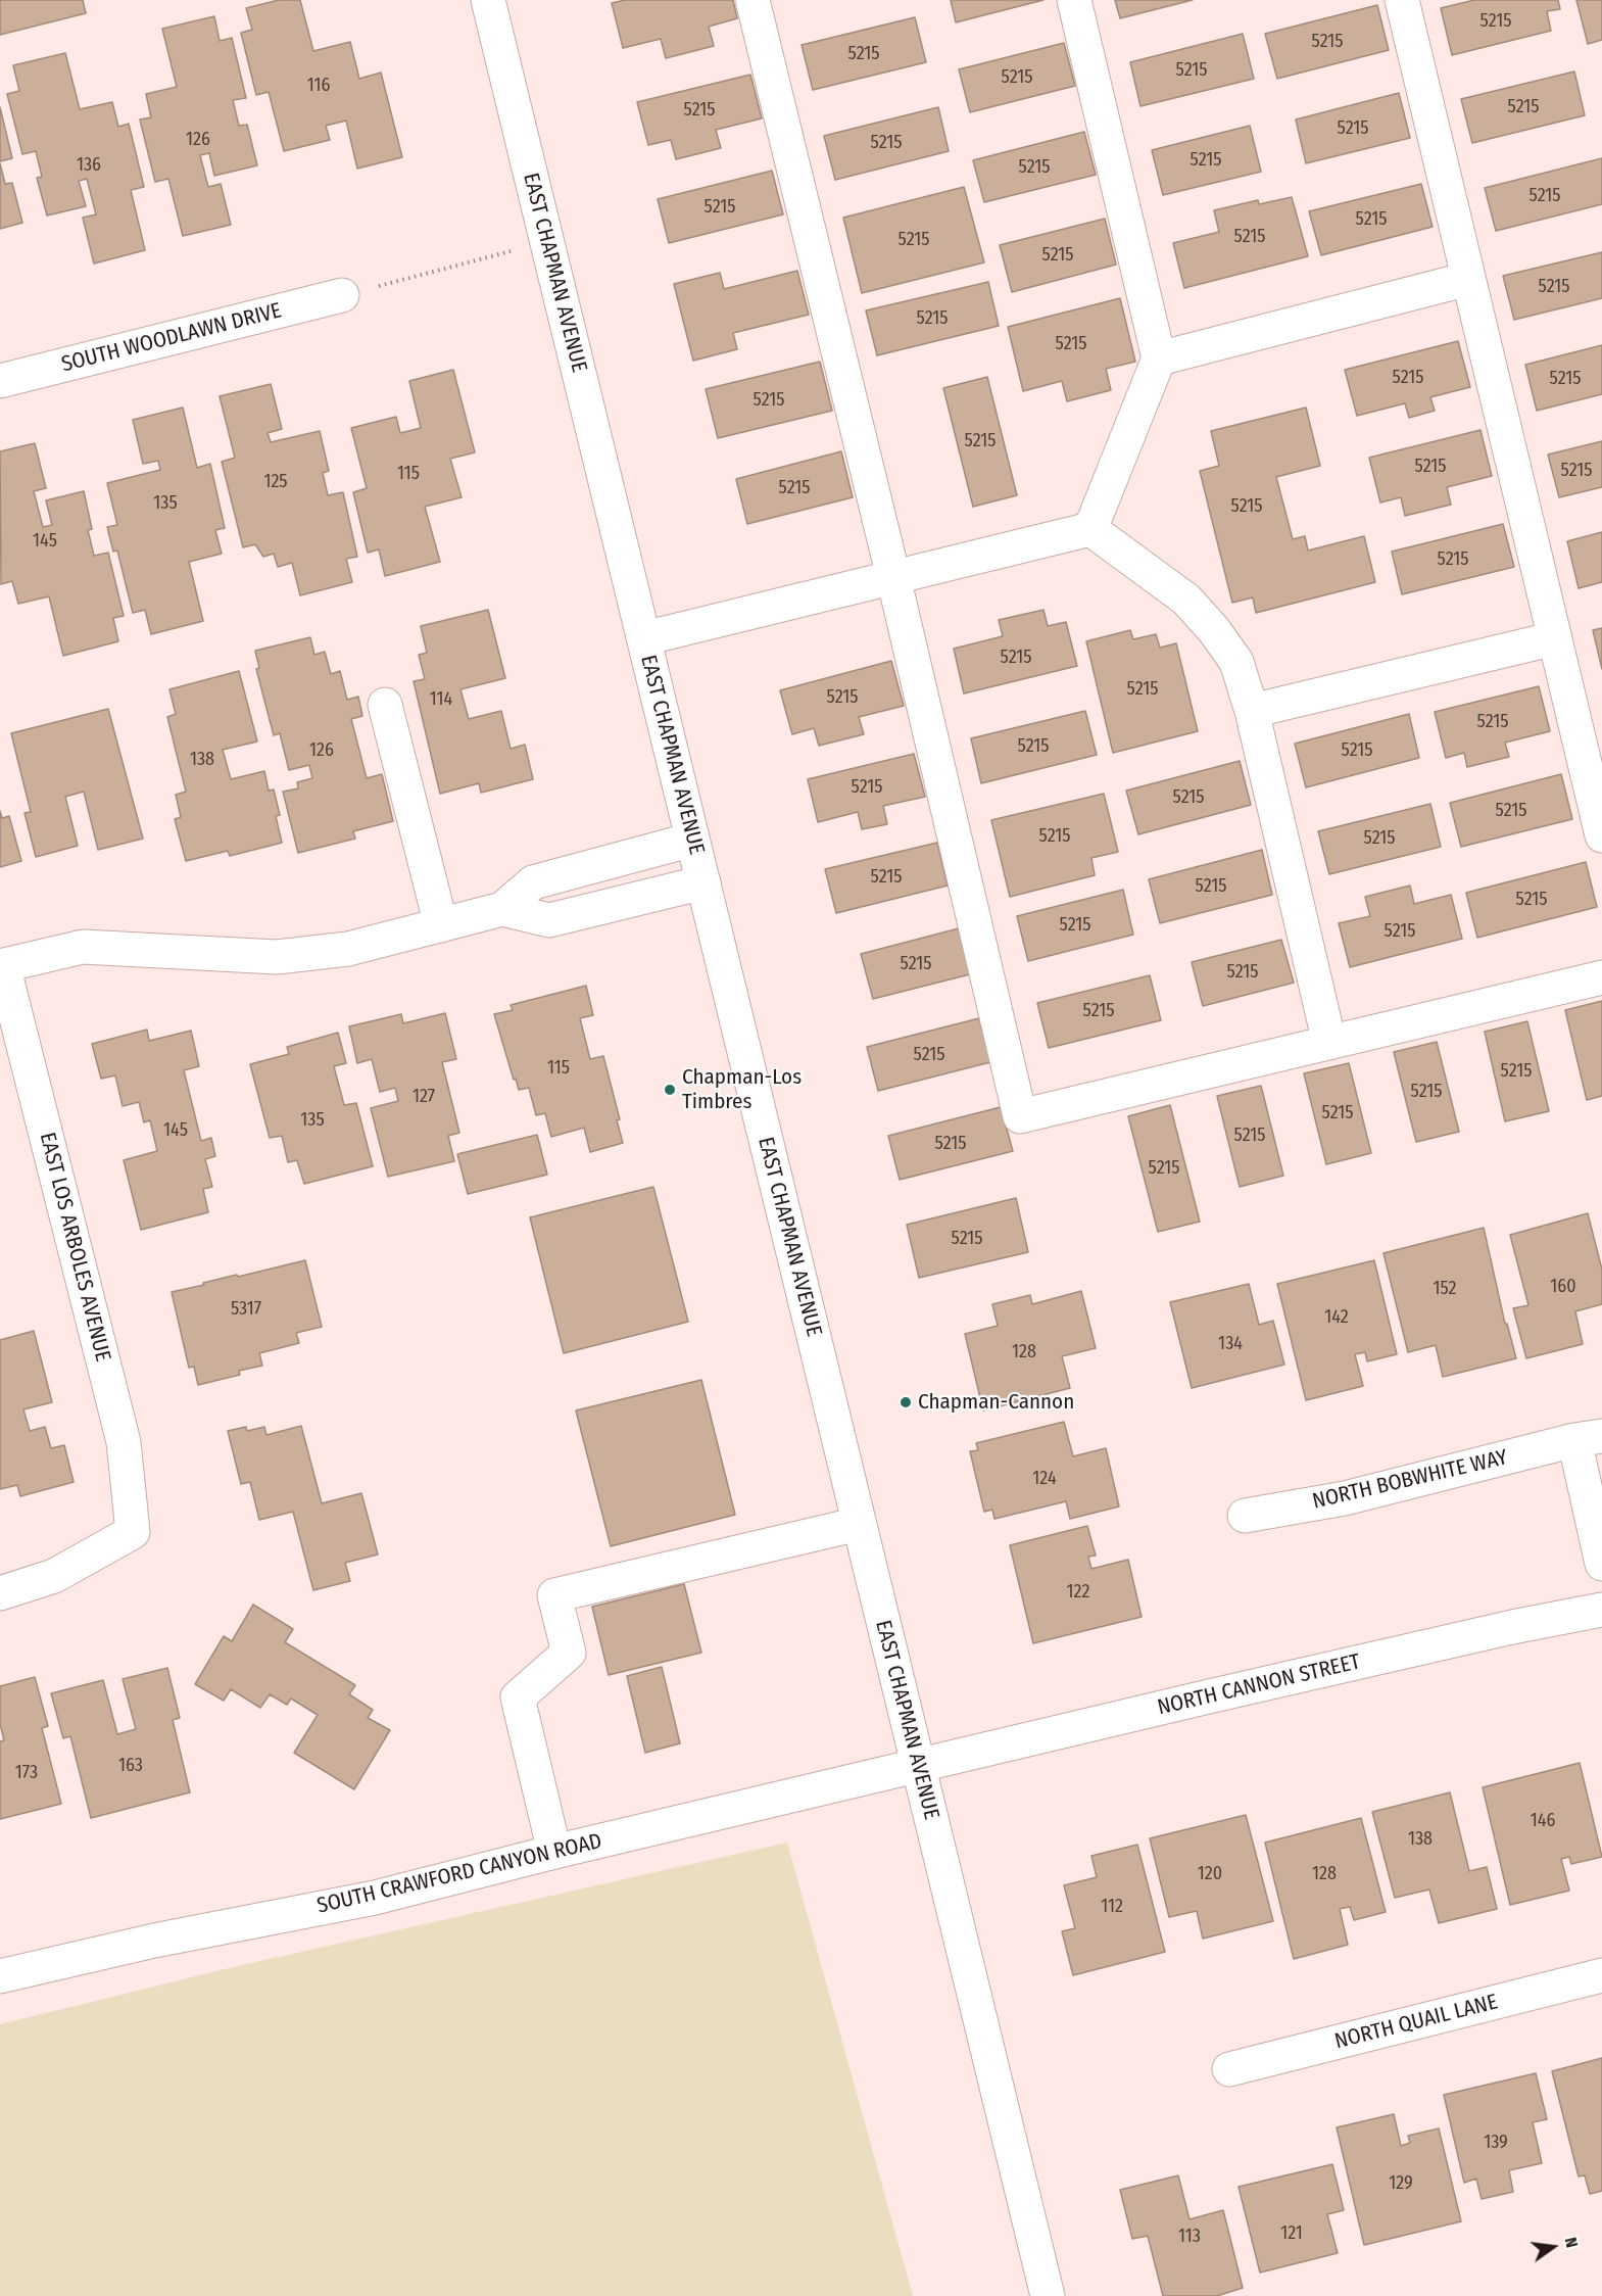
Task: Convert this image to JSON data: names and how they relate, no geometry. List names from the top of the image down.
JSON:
{
  "streets": {
    "main road": [
      "EAST CHAPMAN AVENUE",
      "SOUTH WOODLAWN DRIVE",
      "EAST LOS ARBOLES AVENUE",
      "NORTH BOBWHITE WAY",
      "NORTH CANNON STREET",
      "SOUTH CRAWFORD CANYON ROAD",
      "NORTH QUAIL LANE"
    ]
  },
  "crossings": [
    ["EAST CHAPMAN AVENUE", "NORTH CANNON STREET"],
    ["EAST CHAPMAN AVENUE", "SOUTH CRAWFORD CANYON ROAD"],
    ["NORTH CANNON STREET", "SOUTH CRAWFORD CANYON ROAD"]
  ],
  "places": ["Chapman-Los Timbres", "Chapman-Cannon"],
  "house_numbers": [
    "5215",
    "5215",
    "5215",
    "5215",
    "5215",
    "116",
    "5215",
    "5215",
    "5215",
    "126",
    "5215",
    "5215",
    "136",
    "5215",
    "5215",
    "5215",
    "5215",
    "5215",
    "5215",
    "5215",
    "5215",
    "5215",
    "5215",
    "5215",
    "5215",
    "5215",
    "5215",
    "5215",
    "5215",
    "115",
    "125",
    "5215",
    "135",
    "5215",
    "145",
    "5215",
    "5215",
    "5215",
    "5215",
    "114",
    "5215",
    "5215",
    "126",
    "5215",
    "138",
    "5215",
    "5215",
    "5215",
    "5215",
    "5215",
    "5215",
    "5215",
    "5215",
    "5215",
    "5215",
    "5215",
    "5215",
    "5215",
    "5215",
    "115",
    "5215",
    "5215",
    "127",
    "5215",
    "135",
    "145",
    "5215",
    "5215",
    "5215",
    "5215",
    "160",
    "152",
    "5317",
    "142",
    "134",
    "128",
    "124",
    "122",
    "163",
    "173",
    "146",
    "138",
    "120",
    "128",
    "112",
    "139",
    "129",
    "121",
    "113"
  ],
  "north": "right"
}
